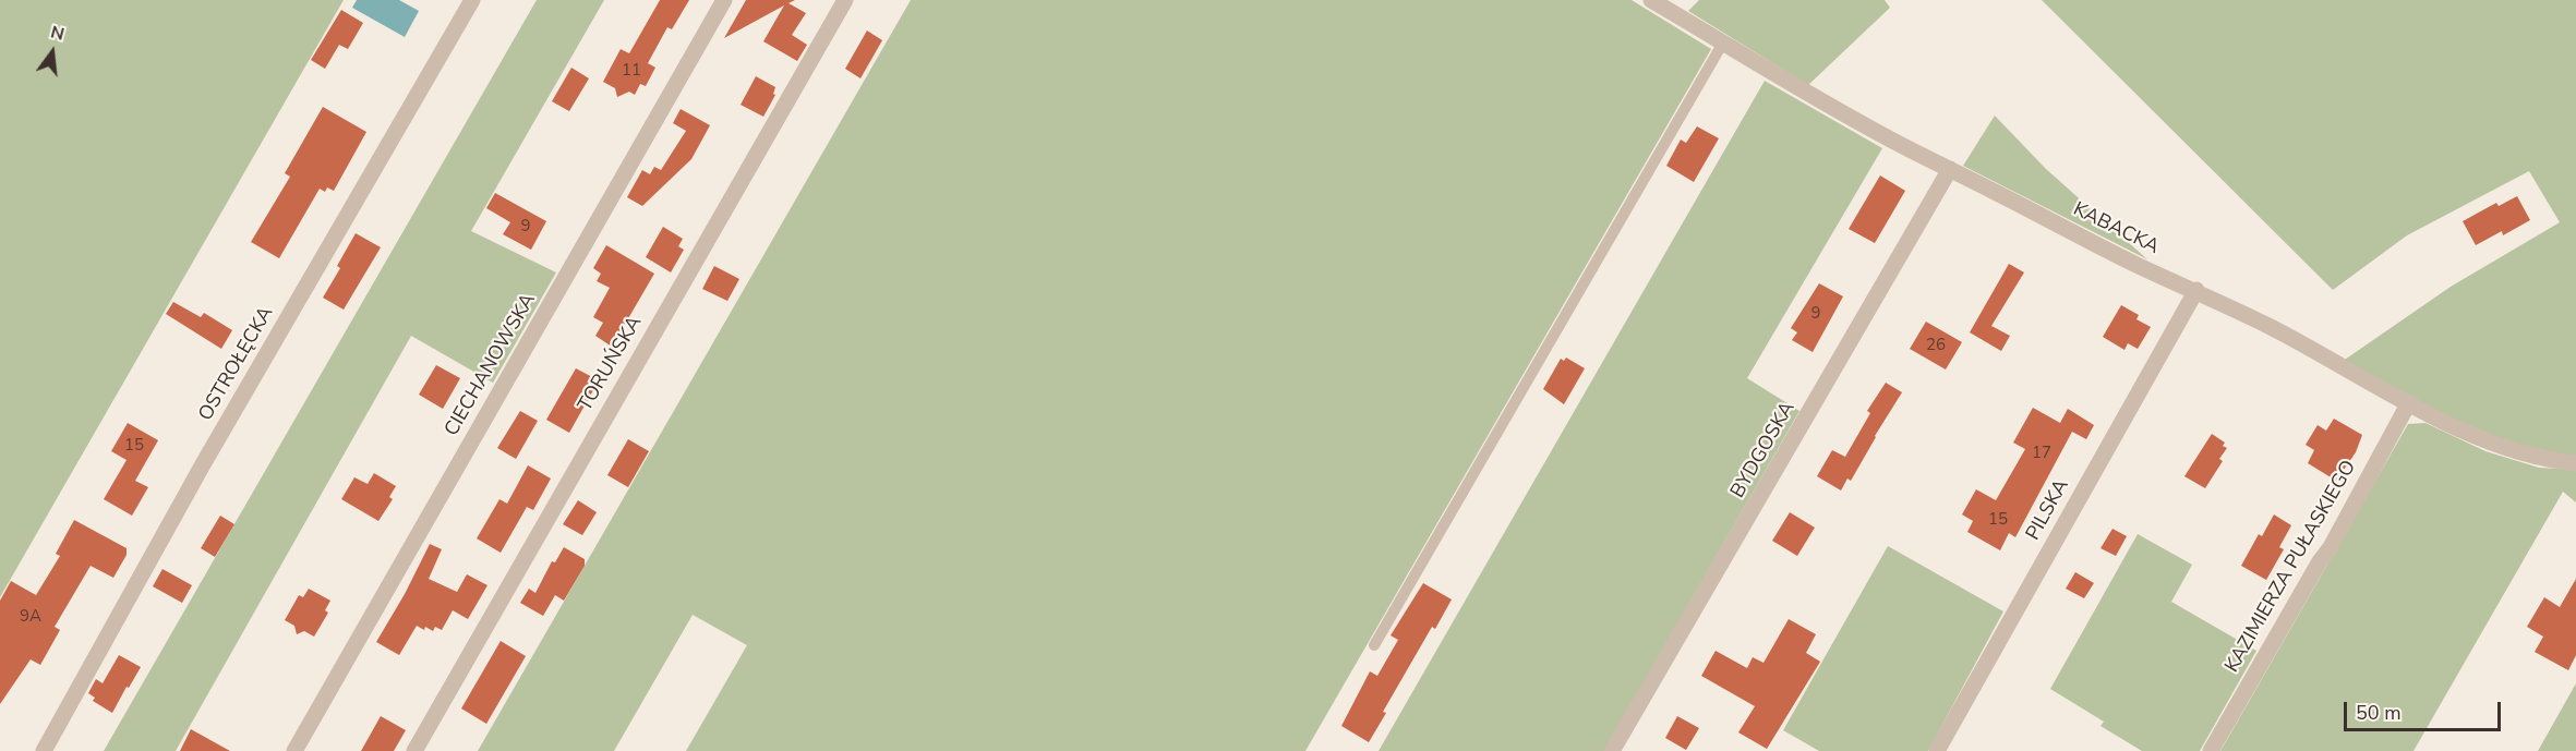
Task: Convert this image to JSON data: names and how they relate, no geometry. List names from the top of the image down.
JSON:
{
  "streets": {
    "street": [
      "KABACKA",
      "OSTROŁĘCKA",
      "TORUŃSKA",
      "CIECHANOWSKA",
      "BYDGOSKA",
      "PILSKA",
      "KAZIMIERZA PUŁASKIEGO"
    ]
  },
  "crossings": [
    ["KABACKA", "BYDGOSKA"],
    ["KABACKA", "PILSKA"],
    ["KABACKA", "KAZIMIERZA PUŁASKIEGO"]
  ],
  "house_numbers": [
    "11",
    "9",
    "9",
    "26",
    "15",
    "17",
    "15",
    "9A"
  ],
  "scale_bar": "50 m",
  "north": "top"
}
